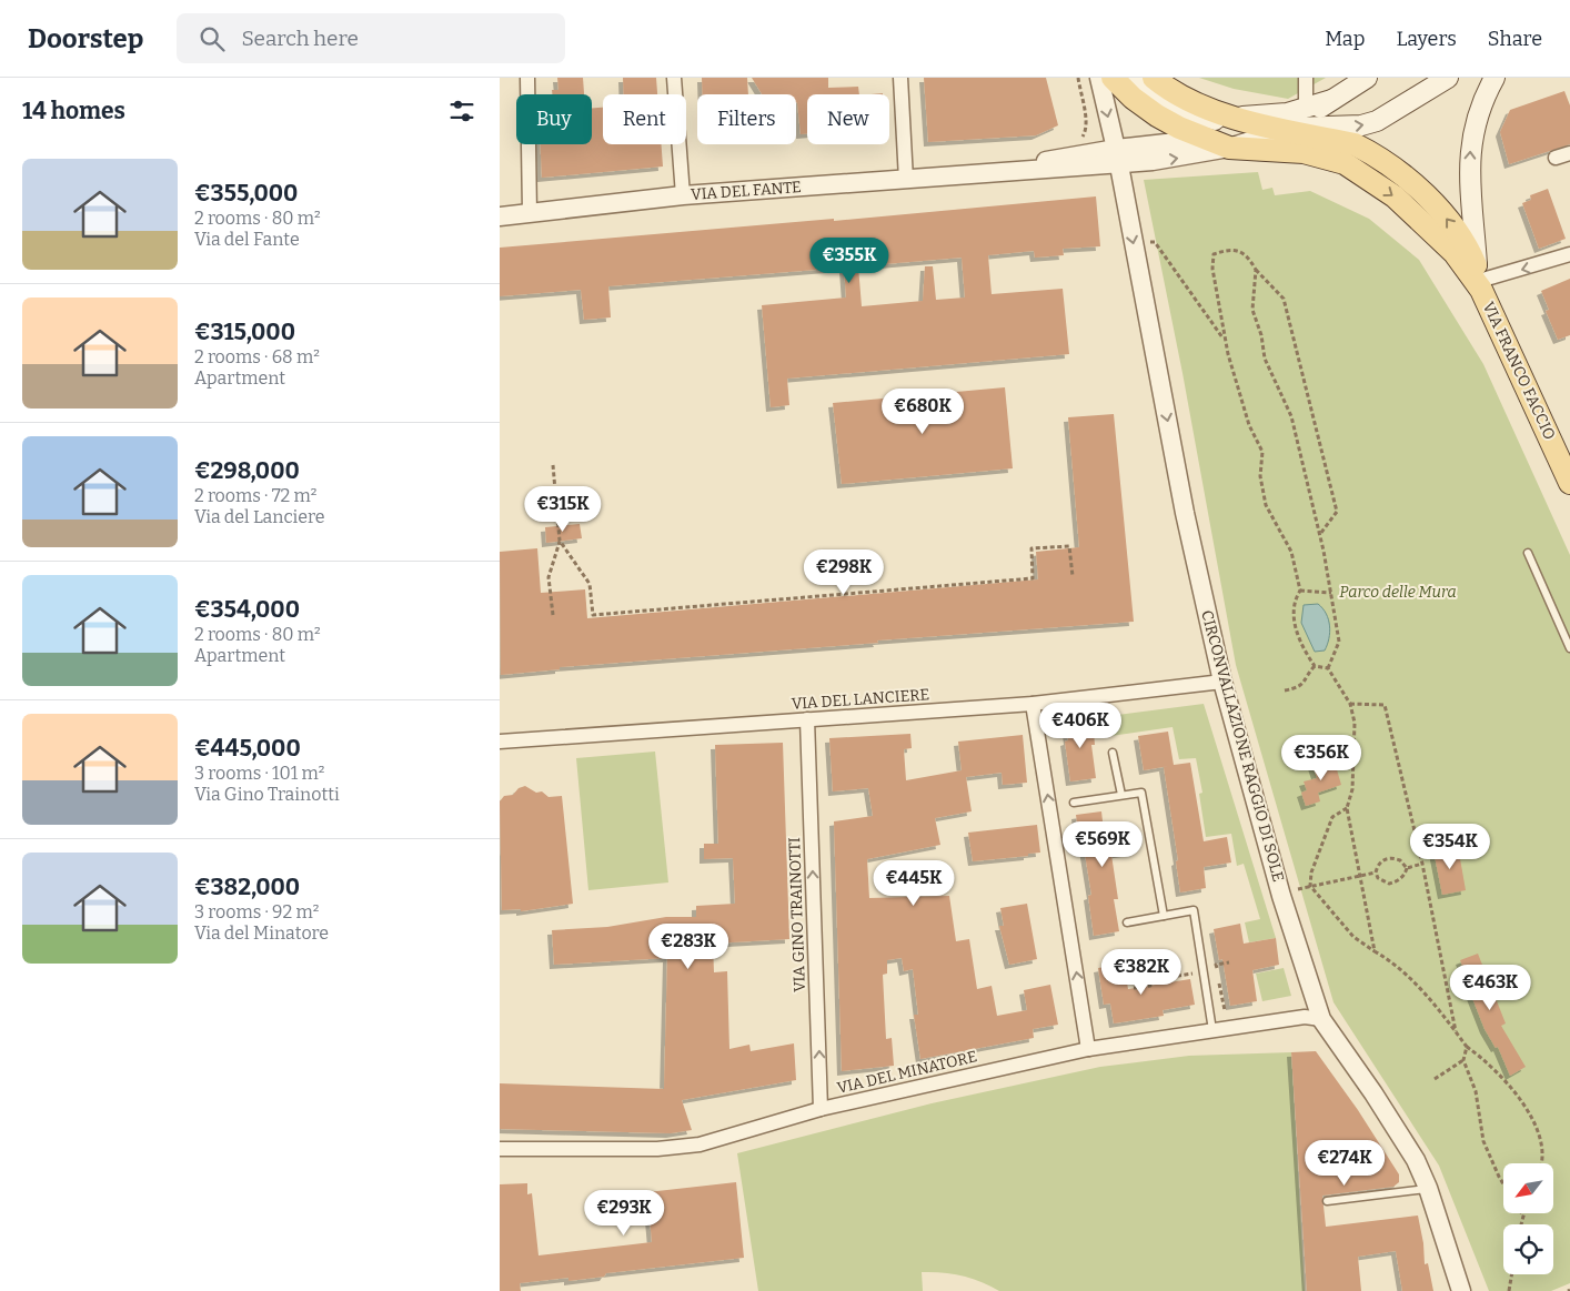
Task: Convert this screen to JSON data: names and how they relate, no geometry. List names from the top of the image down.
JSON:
{
  "streets": {
    "main road": ["VIA FRANCO FACCIO"],
    "street": [
      "VIA DEL FANTE",
      "VIA DEL LANCIERE",
      "CIRCONVALLAZIONE RAGGIO DI SOLE",
      "VIA GINO TRAINOTTI",
      "VIA DEL MINATORE"
    ]
  },
  "crossings": [
    ["VIA DEL FANTE", "CIRCONVALLAZIONE RAGGIO DI SOLE"],
    ["VIA DEL LANCIERE", "CIRCONVALLAZIONE RAGGIO DI SOLE"],
    ["VIA DEL LANCIERE", "VIA GINO TRAINOTTI"],
    ["CIRCONVALLAZIONE RAGGIO DI SOLE", "VIA DEL MINATORE"],
    ["VIA GINO TRAINOTTI", "VIA DEL MINATORE"]
  ],
  "one_way": ["CIRCONVALLAZIONE RAGGIO DI SOLE", "VIA GINO TRAINOTTI"],
  "parks": ["Parco delle Mura"],
  "north": "bottom left",
  "page": {
    "header": "Doorstep",
    "search": "Search here",
    "nav": ["Map", "Layers", "Share"],
    "heading": "14 homes",
    "chip": [
      "Buy",
      "Rent",
      "Filters",
      "New"
    ],
    "list": [
      {
        "name": "€355,000",
        "note": "2 rooms · 80 m² · Via del Fante"
      },
      {
        "name": "€315,000",
        "note": "2 rooms · 68 m² · Apartment"
      },
      {
        "name": "€298,000",
        "note": "2 rooms · 72 m² · Via del Lanciere"
      },
      {
        "name": "€354,000",
        "note": "2 rooms · 80 m² · Apartment"
      },
      {
        "name": "€445,000",
        "note": "3 rooms · 101 m² · Via Gino Trainotti"
      },
      {
        "name": "€382,000",
        "note": "3 rooms · 92 m² · Via del Minatore"
      }
    ],
    "price": [
      "€355K",
      "€680K",
      "€315K",
      "€298K",
      "€406K",
      "€356K",
      "€569K",
      "€354K",
      "€445K",
      "€283K",
      "€382K",
      "€463K",
      "€274K",
      "€293K"
    ]
  }
}
